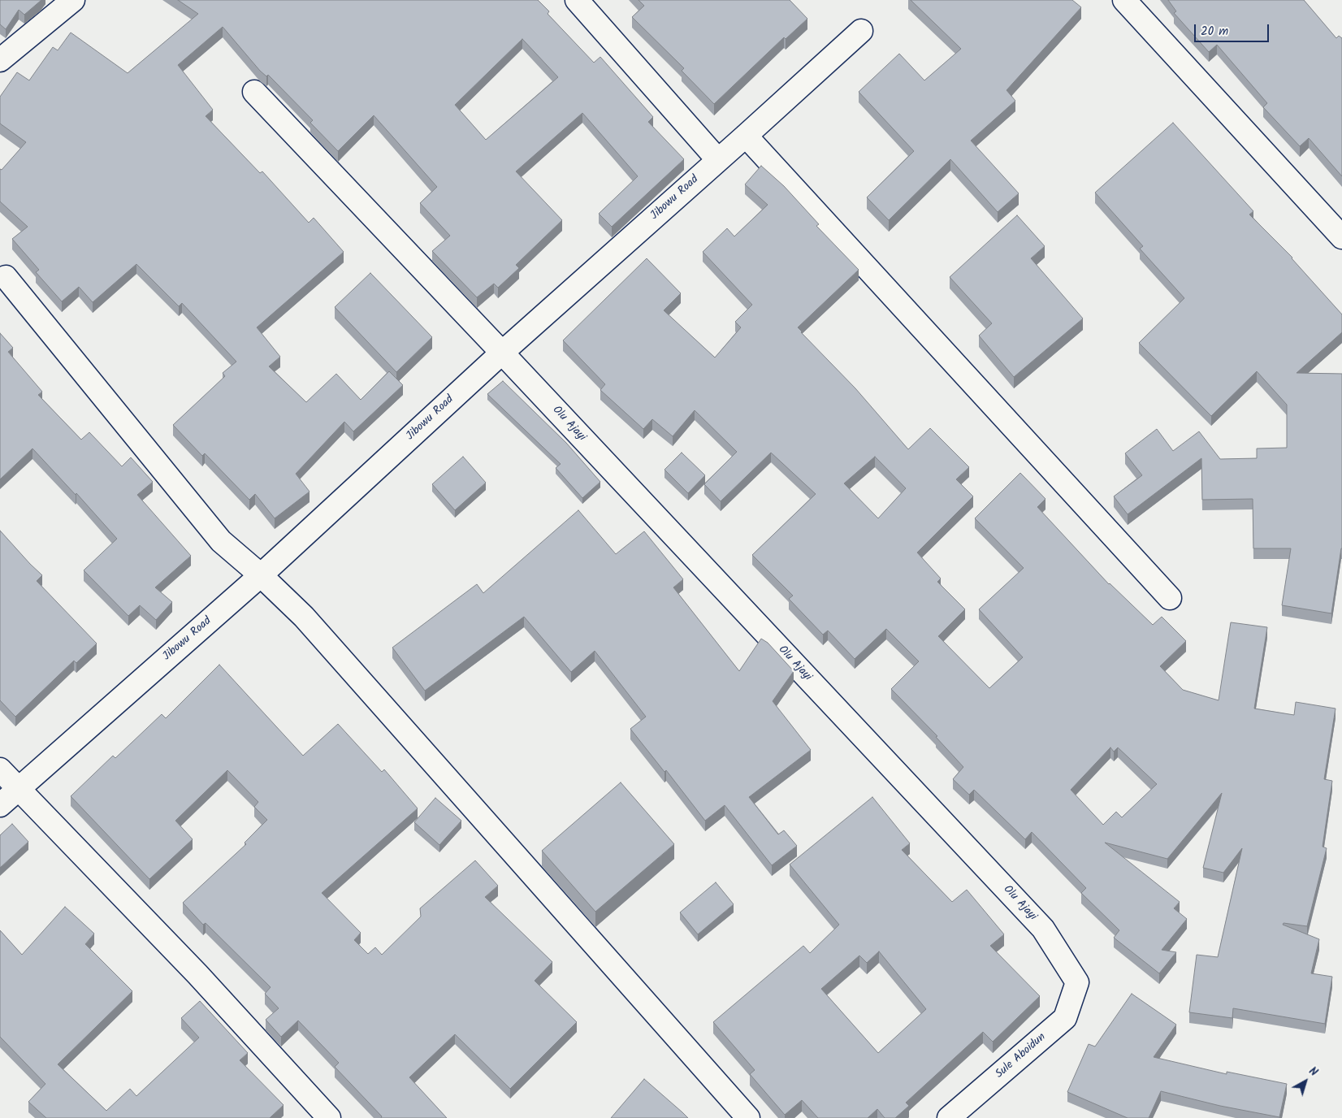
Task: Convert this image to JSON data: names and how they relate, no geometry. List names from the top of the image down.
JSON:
{
  "streets": {
    "street": ["Jibowu Road", "Olu Ajayi", "Sule Aboidun"]
  },
  "crossings": [
    ["Jibowu Road", "Olu Ajayi"],
    ["Olu Ajayi", "Sule Aboidun"]
  ],
  "scale_bar": "20 m",
  "north": "top right"
}
